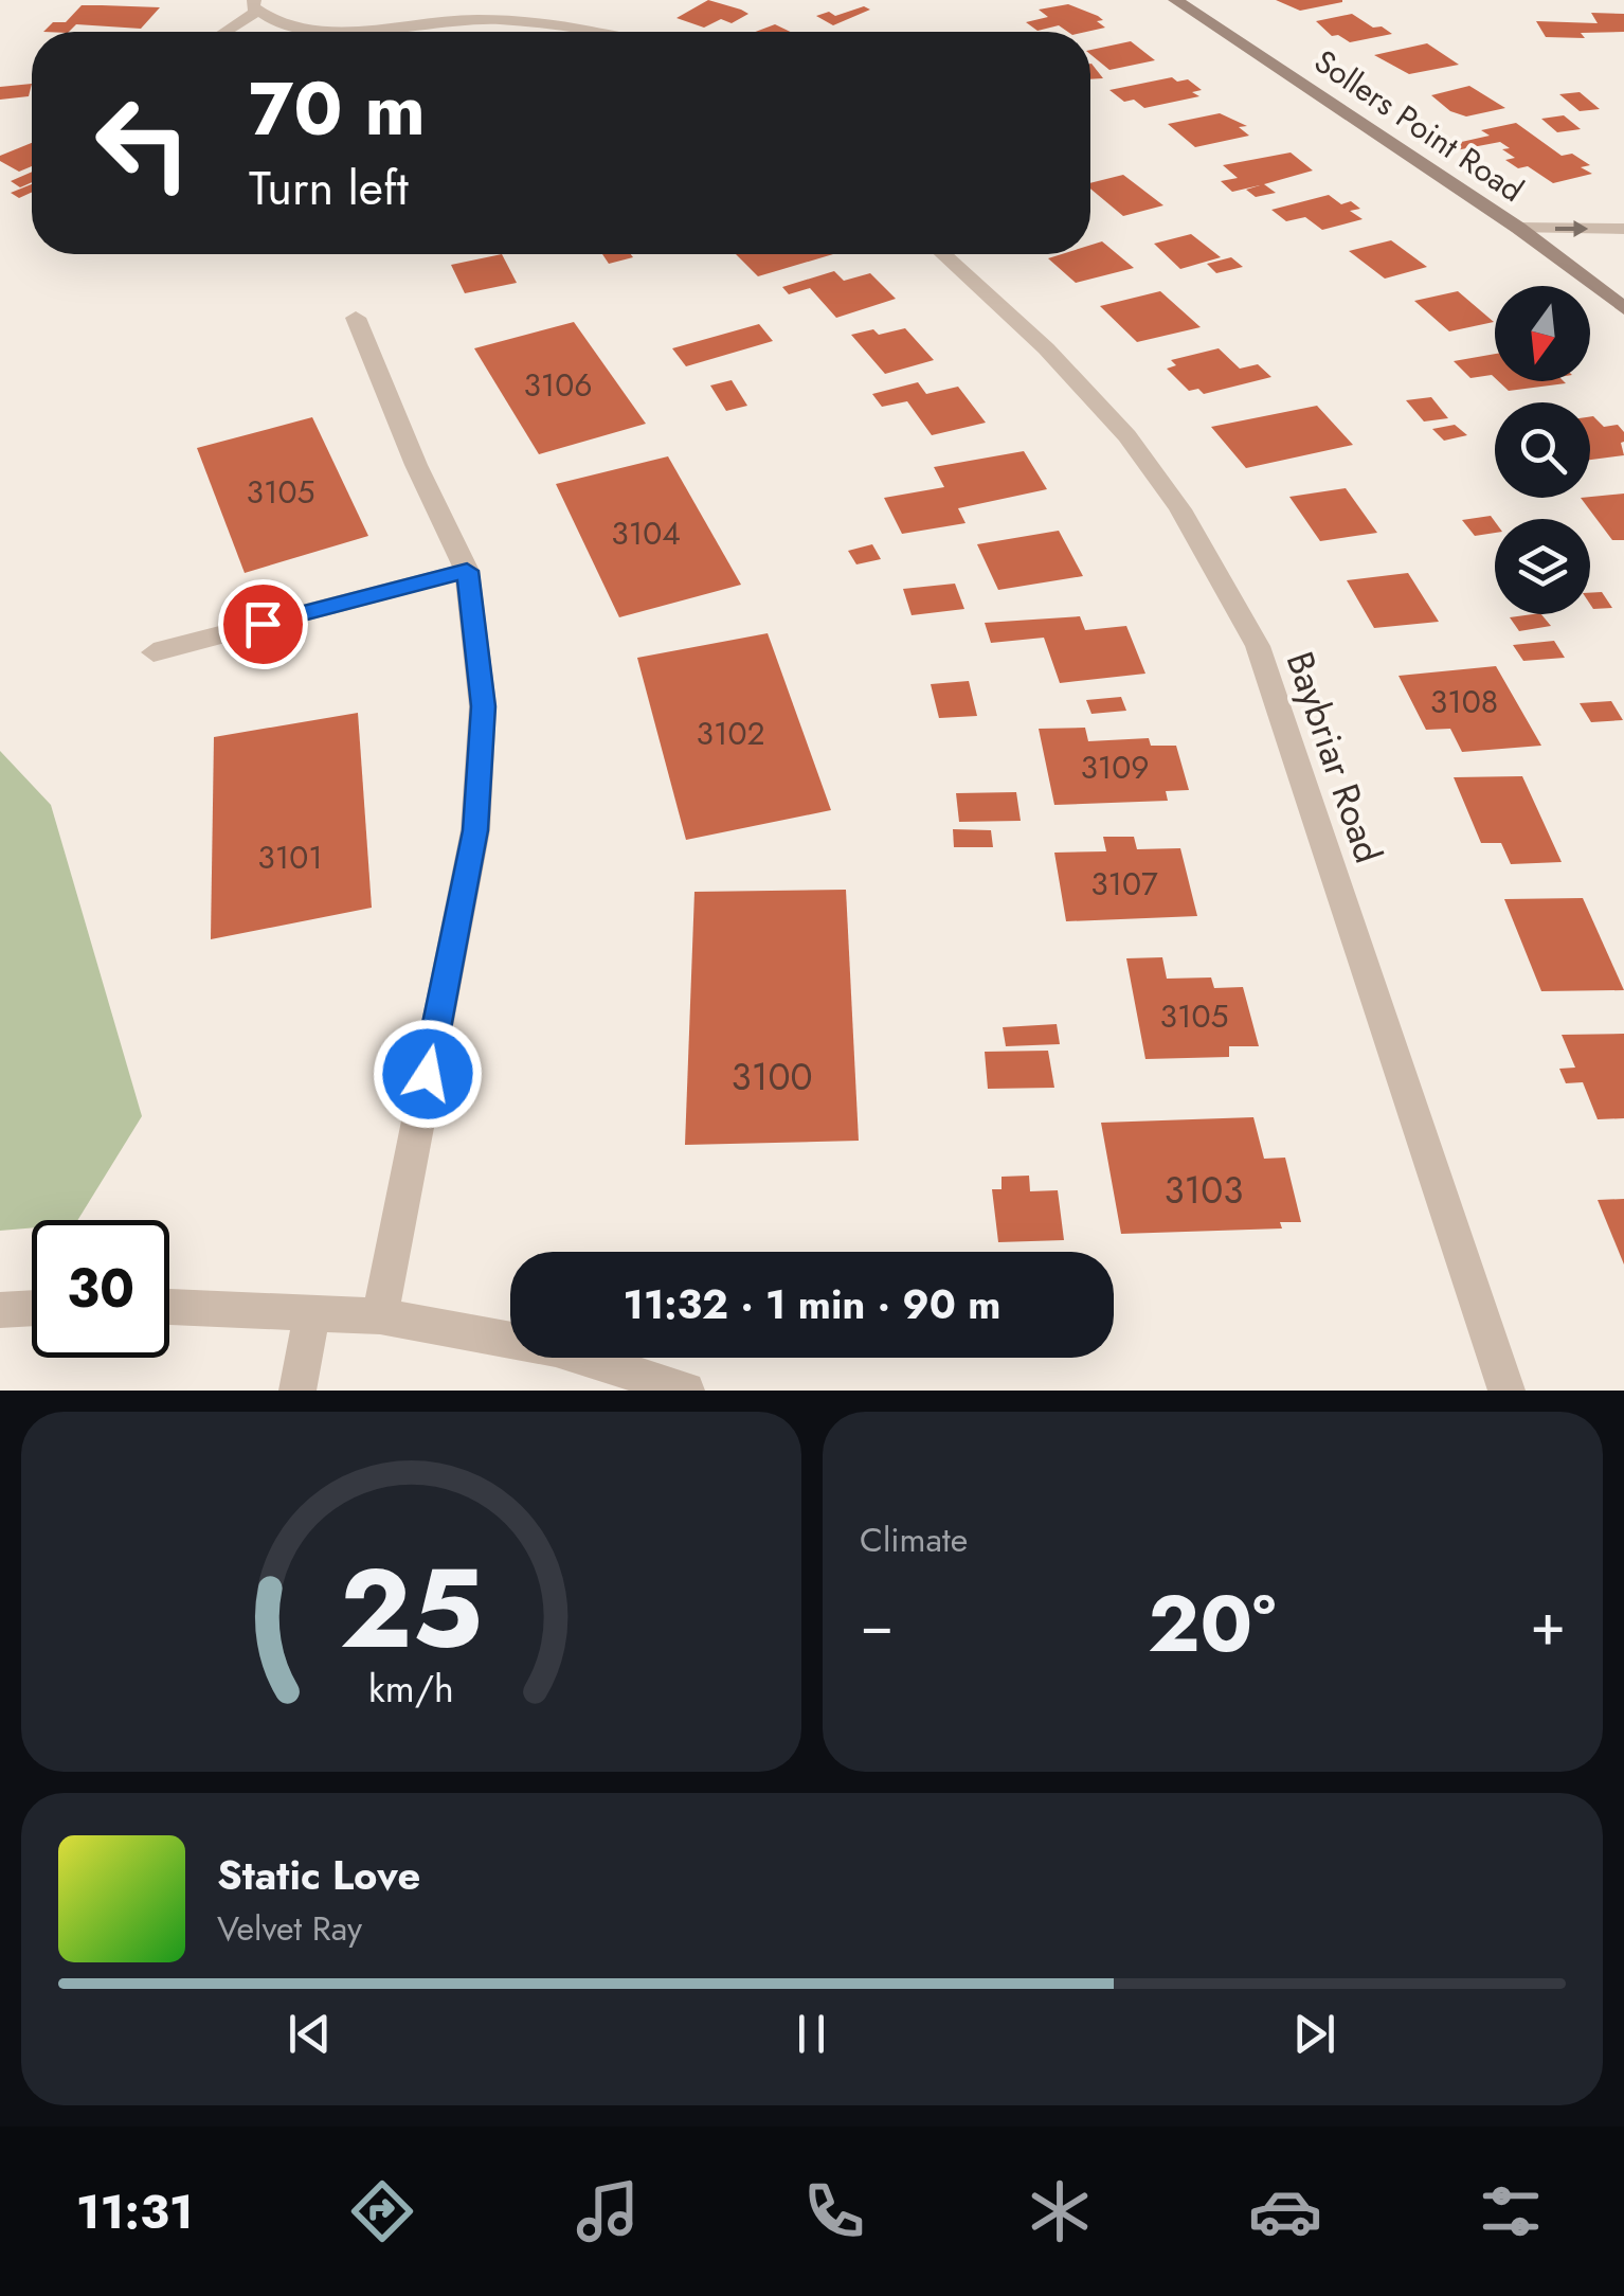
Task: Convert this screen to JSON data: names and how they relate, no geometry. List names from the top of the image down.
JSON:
{
  "streets": {
    "main road": ["Sollers Point Road"],
    "street": ["Baybriar Road"]
  },
  "house_numbers": [
    "3106",
    "3105",
    "3104",
    "3108",
    "3102",
    "3109",
    "3101",
    "3107",
    "3105",
    "3100",
    "3103"
  ],
  "north": "bottom",
  "page": {
    "turn": ["70 m", "Turn left"],
    "limit": "30",
    "trip": "11:32 · 1 min · 90 m",
    "tile": "Climate",
    "heat": ["−", "20°", "+"],
    "song": ["Static Love", "Velvet Ray"],
    "tabs": "11:31",
    "gauge": ["25", "km/h"]
  }
}
